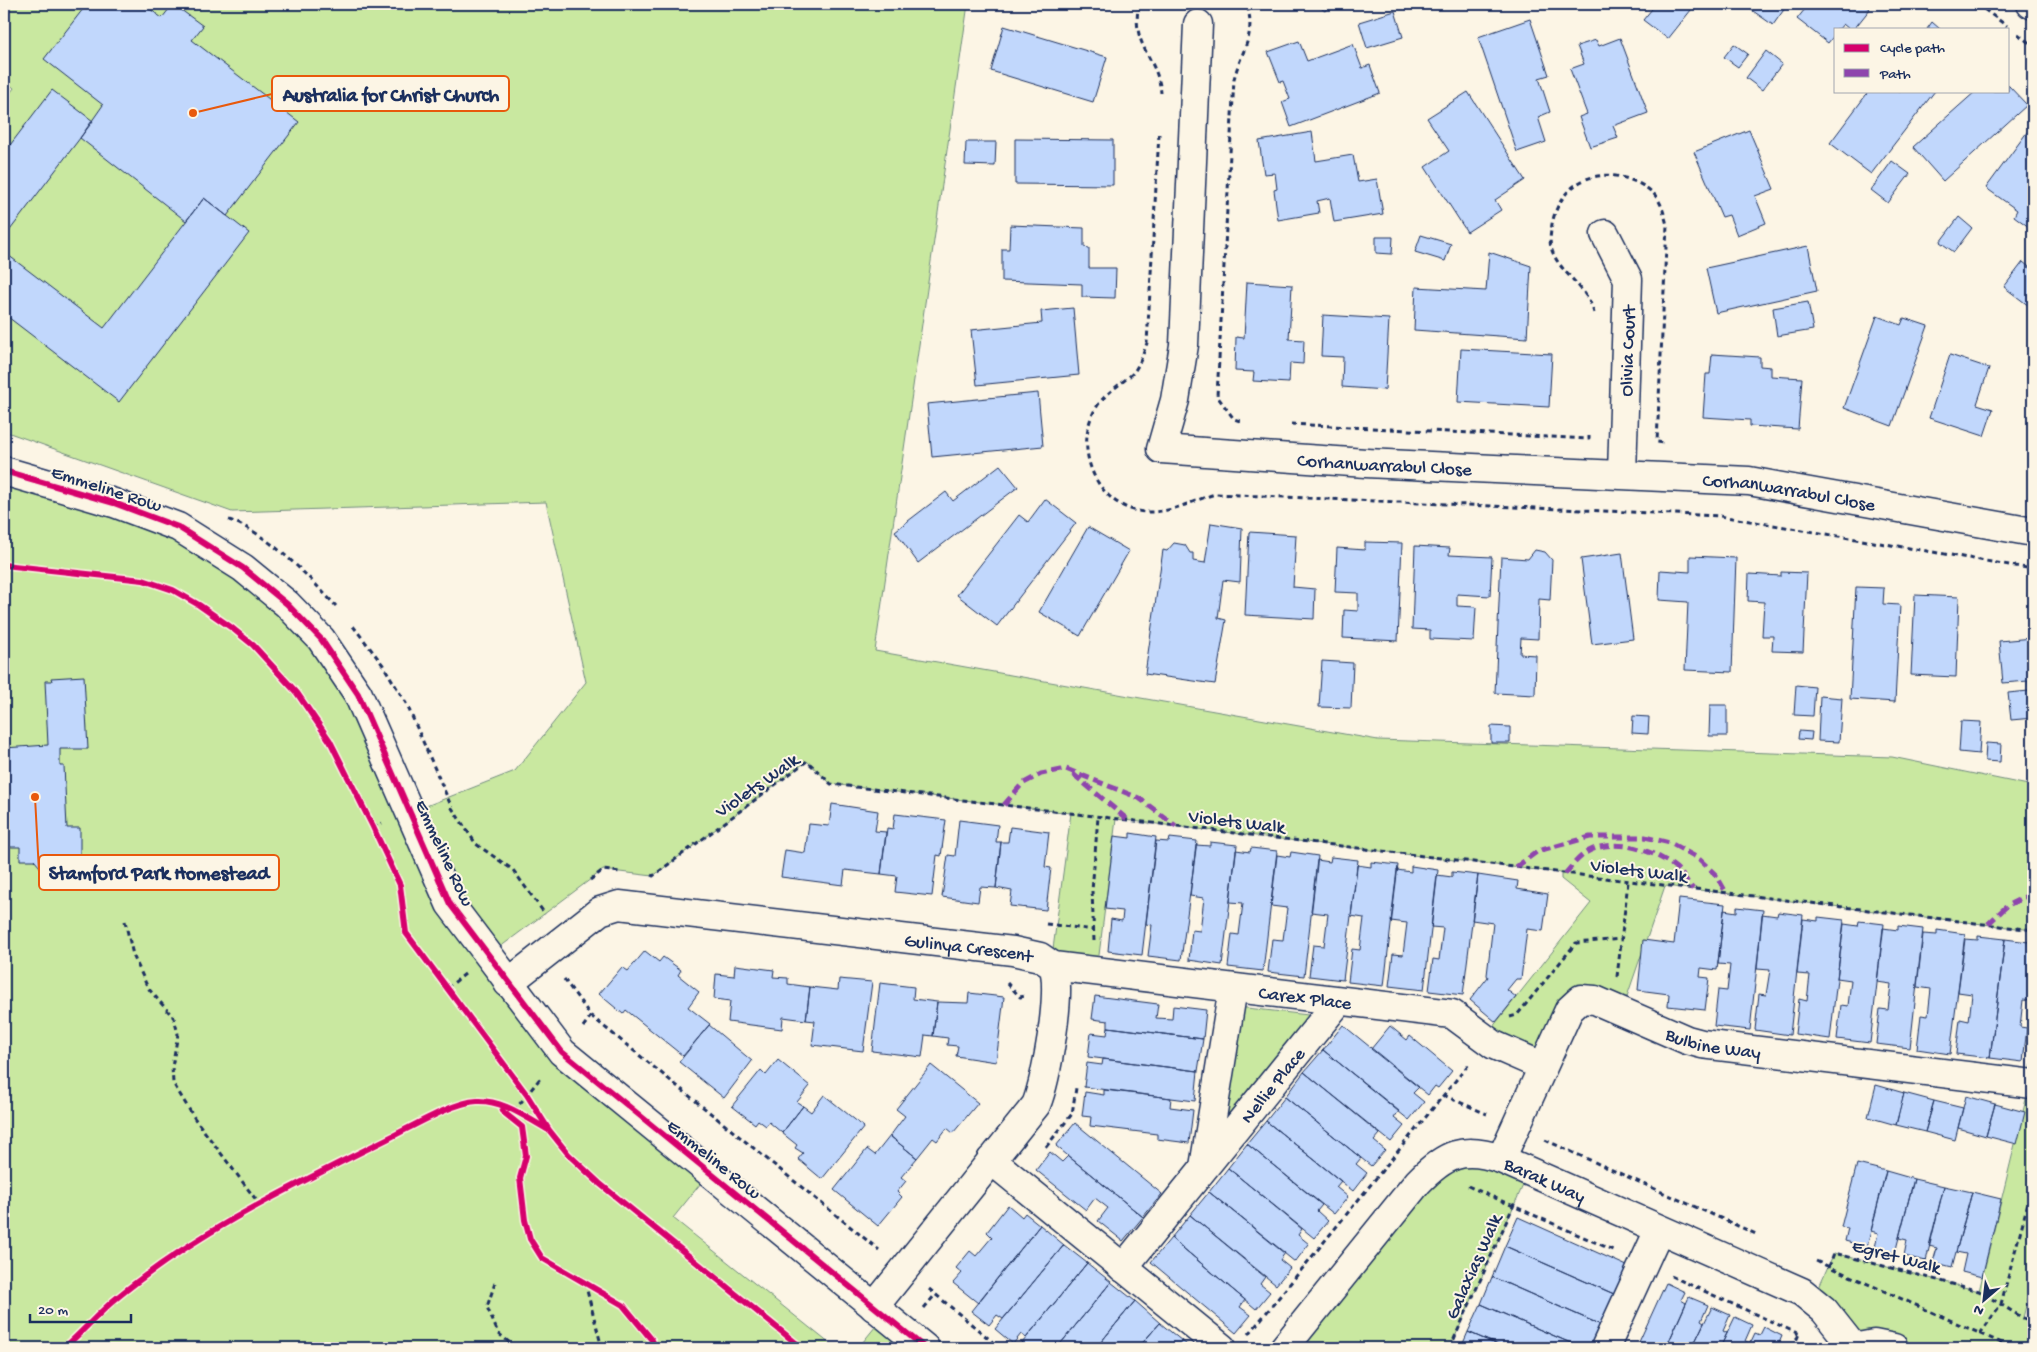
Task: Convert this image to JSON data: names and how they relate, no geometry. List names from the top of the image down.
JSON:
{
  "streets": {
    "street": [
      "Olivia Court",
      "Corhanwarrabul Close",
      "Emmeline Row",
      "Gulinya Crescent",
      "Carex Place",
      "Bulbine Way",
      "Nellie Place",
      "Barak Way"
    ],
    "path": ["Violets Walk", "Egret Walk", "Galaxias Walk"]
  },
  "crossings": [
    ["Olivia Court", "Corhanwarrabul Close"],
    ["Emmeline Row", "Gulinya Crescent"],
    ["Gulinya Crescent", "Carex Place"],
    ["Carex Place", "Bulbine Way"],
    ["Carex Place", "Nellie Place"],
    ["Bulbine Way", "Barak Way"]
  ],
  "places": ["Australia for Christ Church", "Stamford Park Homestead"],
  "legend": ["Cycle path", "Path"],
  "scale_bar": "20 m",
  "north": "bottom left"
}
